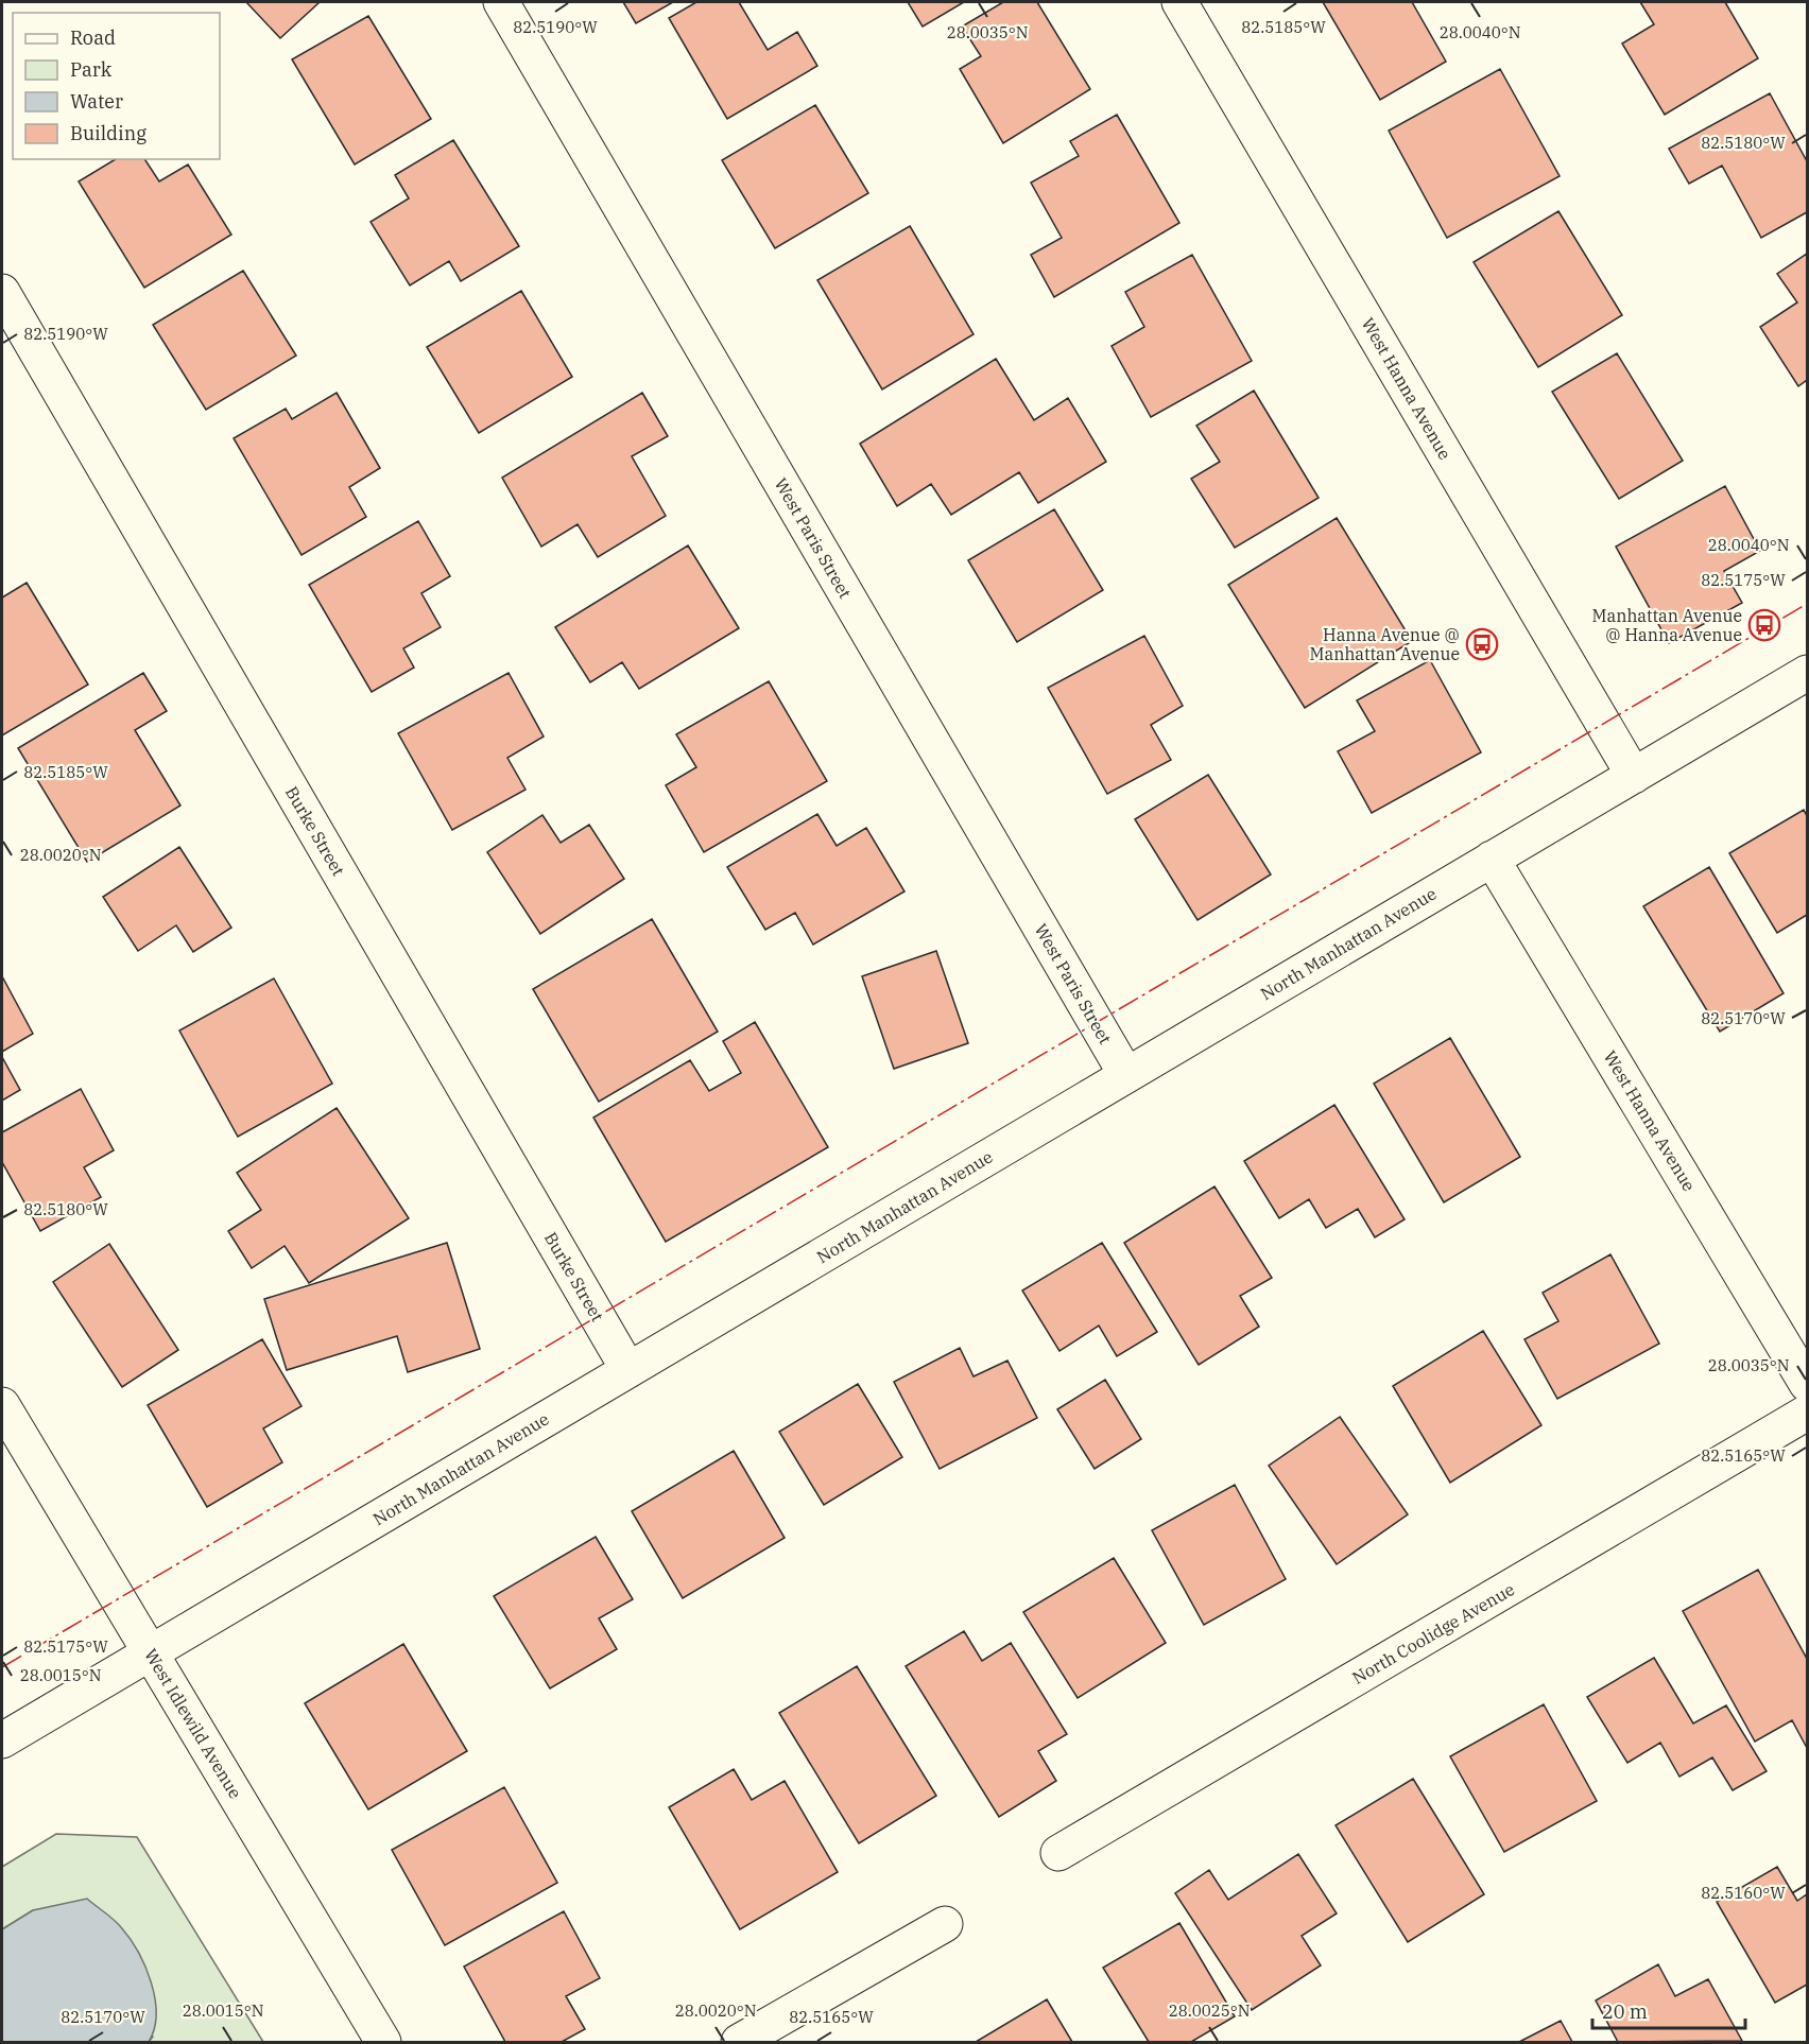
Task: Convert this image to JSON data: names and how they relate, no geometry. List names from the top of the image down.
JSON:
{
  "streets": {
    "street": [
      "West Hanna Avenue",
      "West Paris Street",
      "Burke Street",
      "North Manhattan Avenue",
      "North Coolidge Avenue",
      "West Idlewild Avenue"
    ]
  },
  "crossings": [
    ["West Hanna Avenue", "North Manhattan Avenue"],
    ["West Paris Street", "North Manhattan Avenue"],
    ["Burke Street", "North Manhattan Avenue"],
    ["North Manhattan Avenue", "West Idlewild Avenue"]
  ],
  "places": {
    "bus stop": ["Manhattan Avenue @ Hanna Avenue", "Hanna Avenue @ Manhattan Avenue"]
  },
  "legend": [
    "Road",
    "Park",
    "Water",
    "Building"
  ],
  "scale_bar": "20 m",
  "coordinates": [
    "82.5190°W",
    "82.5185°W",
    "28.0035°N",
    "28.0040°N",
    "82.5180°W",
    "82.5175°W",
    "28.0020°N",
    "82.5170°W",
    "82.5165°W",
    "28.0015°N",
    "82.5160°W",
    "28.0025°N"
  ]
}
